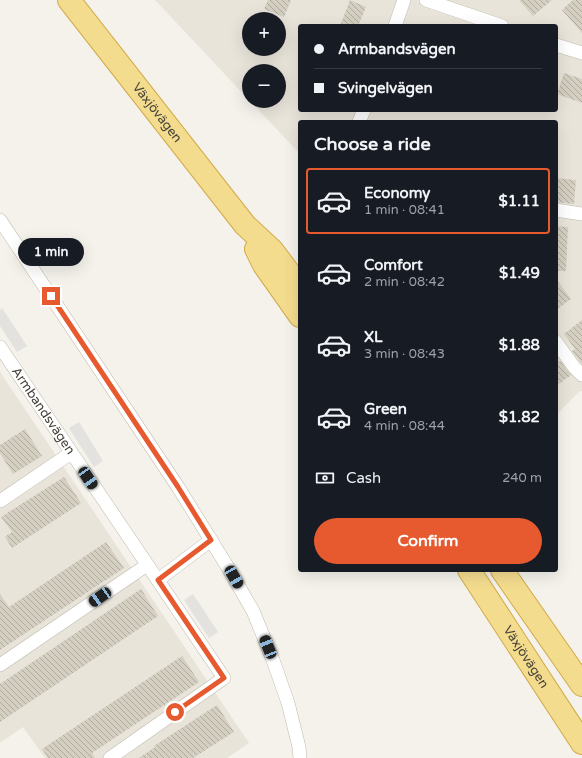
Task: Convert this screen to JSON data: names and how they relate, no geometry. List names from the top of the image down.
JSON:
{
  "streets": {
    "highway": ["Växjövägen"],
    "street": ["Armbandsvägen"]
  },
  "page": {
    "map_buttons": ["+", "−"],
    "banner": ["Armbandsvägen", "Svingelvägen"],
    "heading": "Choose a ride",
    "list": [
      {
        "name": "Economy",
        "note": "1 min · 08:41",
        "value": "$1.11"
      },
      {
        "name": "Comfort",
        "note": "2 min · 08:42",
        "value": "$1.49"
      },
      {
        "name": "XL",
        "note": "3 min · 08:43",
        "value": "$1.88"
      },
      {
        "name": "Green",
        "note": "4 min · 08:44",
        "value": "$1.82"
      }
    ],
    "bubble": "1 min",
    "pay": ["Cash", "240 m"],
    "buttons": "Confirm"
  }
}
